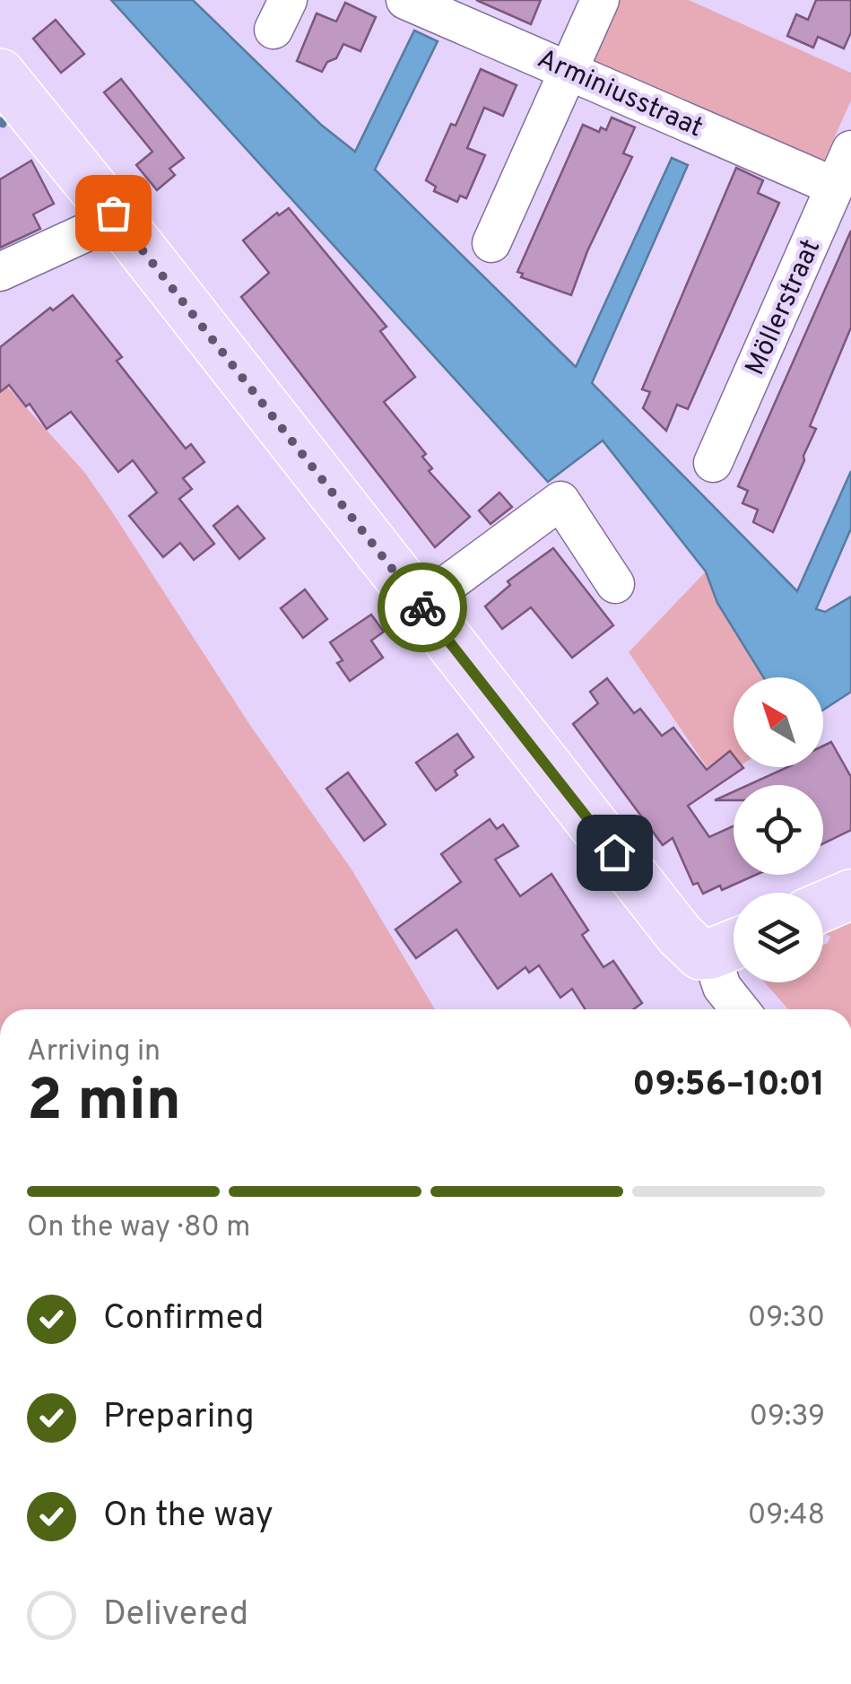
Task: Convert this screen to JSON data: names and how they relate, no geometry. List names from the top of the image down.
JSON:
{
  "streets": {
    "street": ["Arminiusstraat", "Möllerstraat"]
  },
  "crossings": [
    ["Arminiusstraat", "Möllerstraat"]
  ],
  "north": "top left",
  "page": {
    "heading": ["2 min", "Arriving in", "09:56–10:01"],
    "bar": "On the way · 80 m",
    "list": [
      ["Confirmed", "09:30"],
      ["Preparing", "09:39"],
      ["On the way", "09:48"],
      "Delivered"
    ]
  }
}
